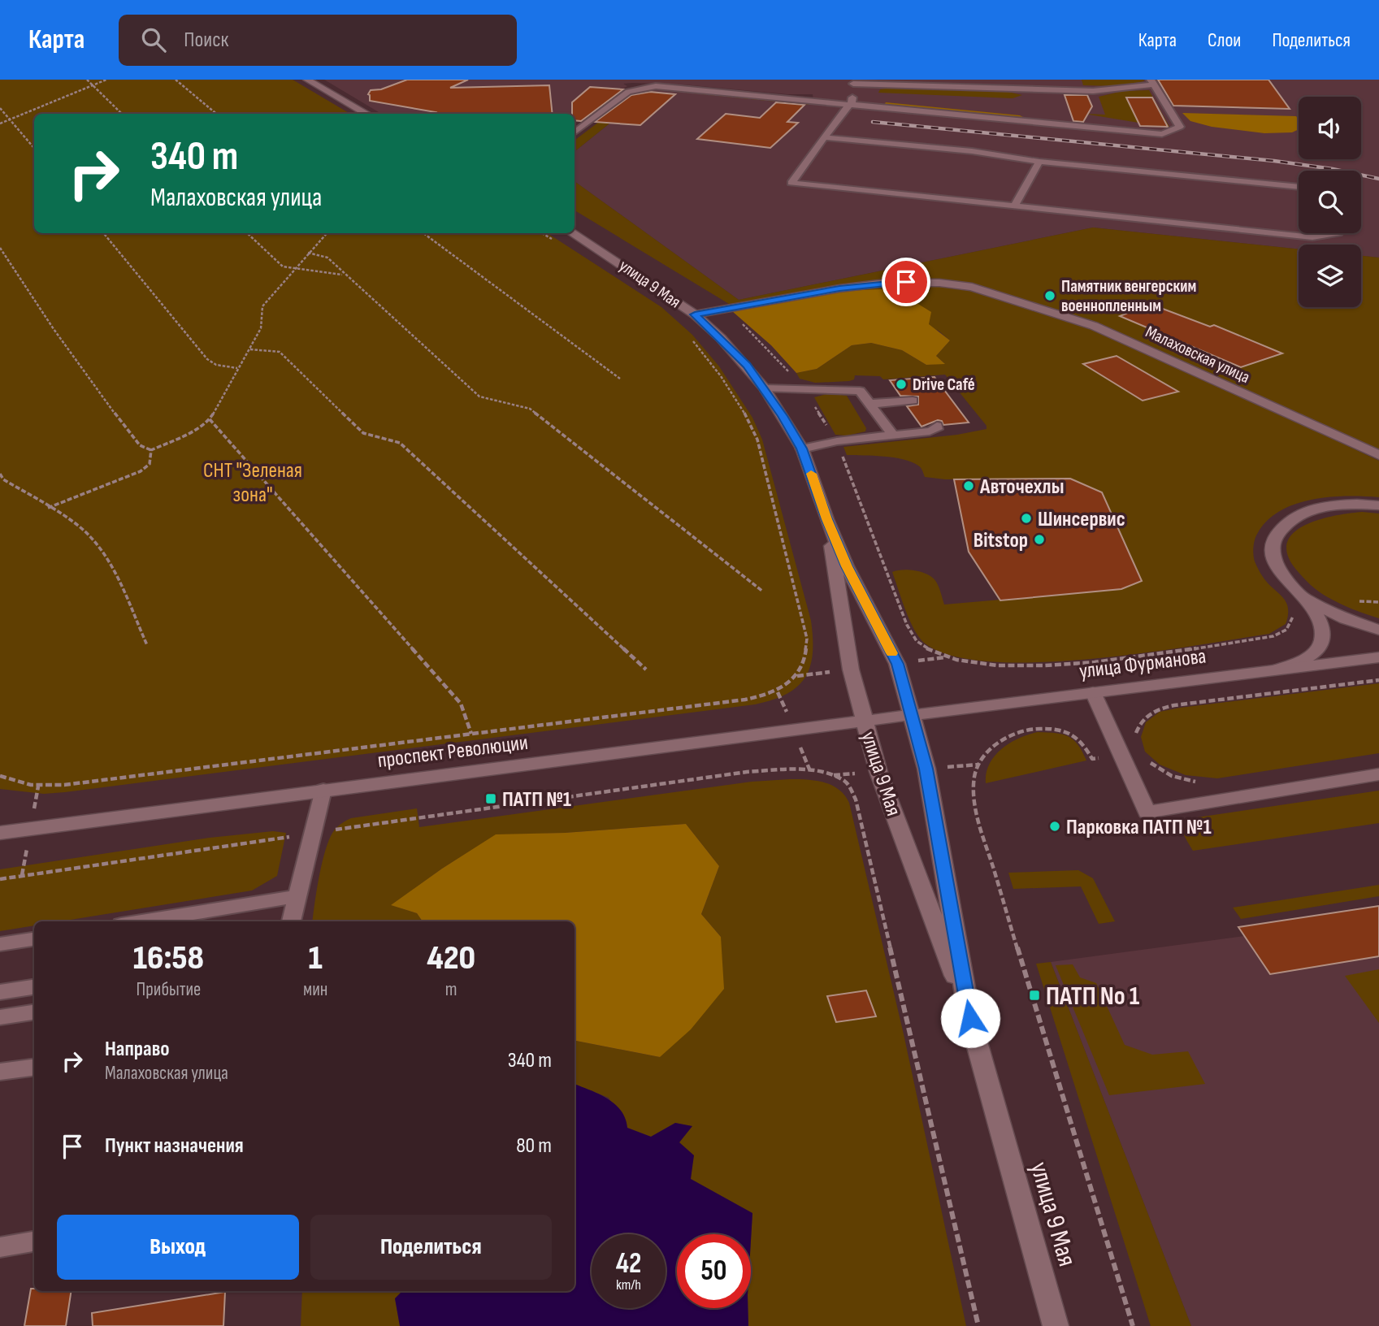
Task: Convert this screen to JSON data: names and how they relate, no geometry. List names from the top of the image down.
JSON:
{
  "streets": {
    "main road": [
      "улица 9 Мая",
      "Малаховская улица",
      "улица Фурманова",
      "проспект Революции"
    ]
  },
  "crossings": [
    ["улица 9 Мая", "Малаховская улица"],
    ["улица 9 Мая", "улица Фурманова"],
    ["улица 9 Мая", "проспект Революции"],
    ["улица Фурманова", "проспект Революции"]
  ],
  "parks": ["СНТ \"Зеленая зона\""],
  "places": {
    "other": [
      "Памятник венгерским военнопленным",
      "Drive Café",
      "Авточехлы",
      "Шинсервис",
      "Bitstop",
      "Парковка ПАТП №1"
    ],
    "transit": ["ПАТП №1", "ПАТП No 1"]
  },
  "page": {
    "header": "Карта",
    "search": "Поиск",
    "nav": ["Карта", "Слои", "Поделиться"],
    "turn": ["340 m", "Малаховская улица"],
    "eta": [
      "16:58",
      "Прибытие",
      "1",
      "мин",
      "420",
      "m"
    ],
    "list": [
      {
        "name": "Направо",
        "note": "Малаховская улица",
        "value": "340 m"
      },
      {
        "name": "Пункт назначения",
        "value": "80 m"
      }
    ],
    "buttons": ["Выход", "Поделиться"],
    "speed": "42 km/h",
    "limit": "50"
  }
}
